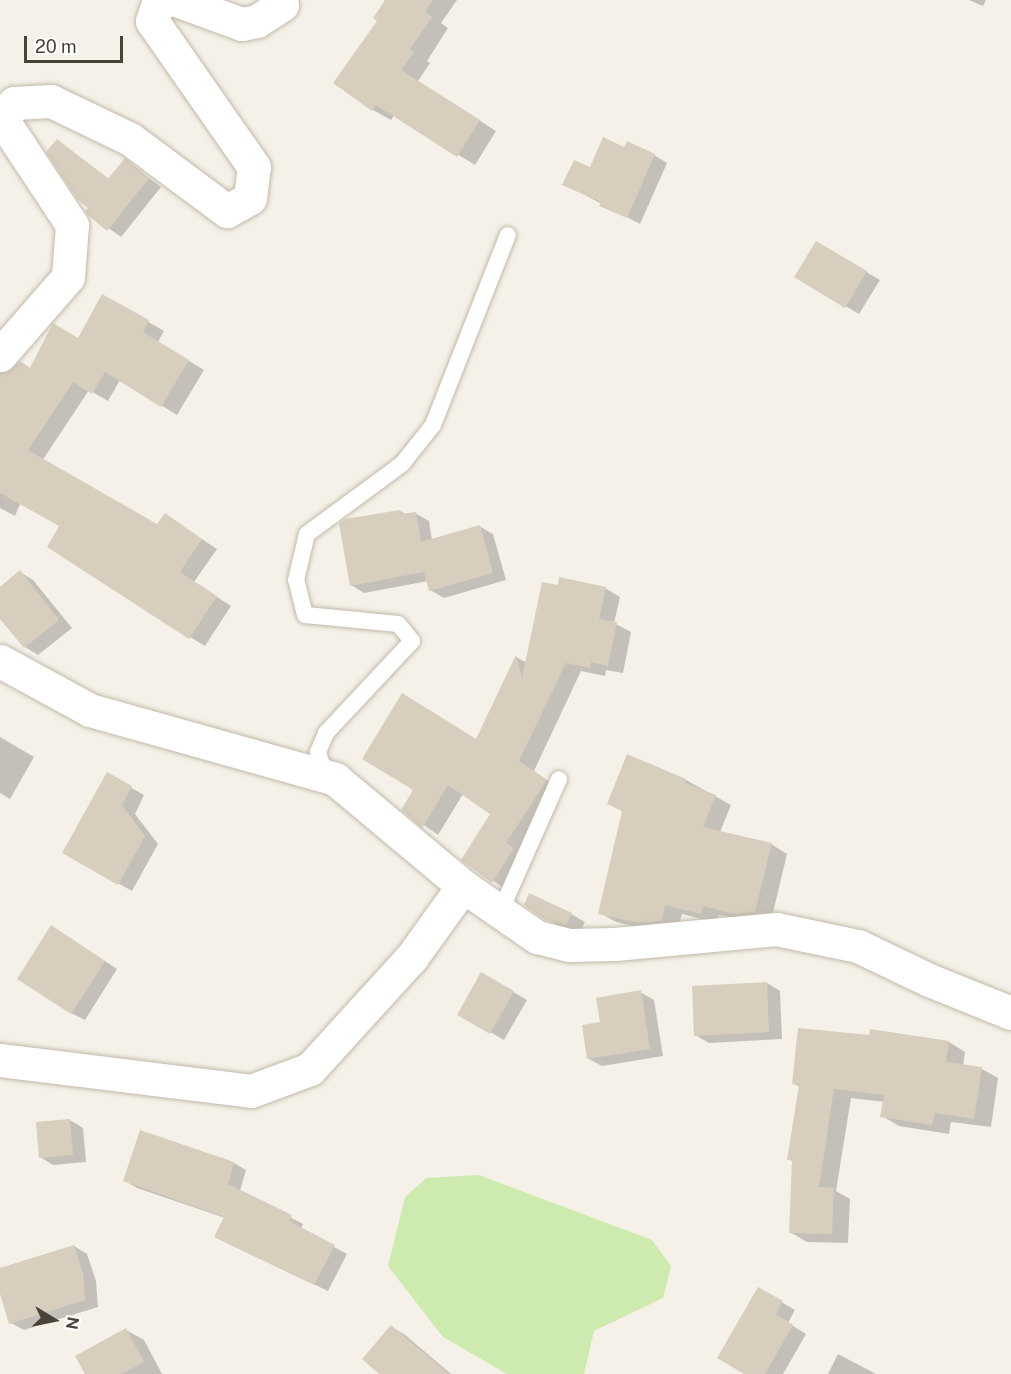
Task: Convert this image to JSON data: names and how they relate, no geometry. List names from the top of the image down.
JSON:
{
  "scale_bar": "20 m",
  "north": "right"
}
